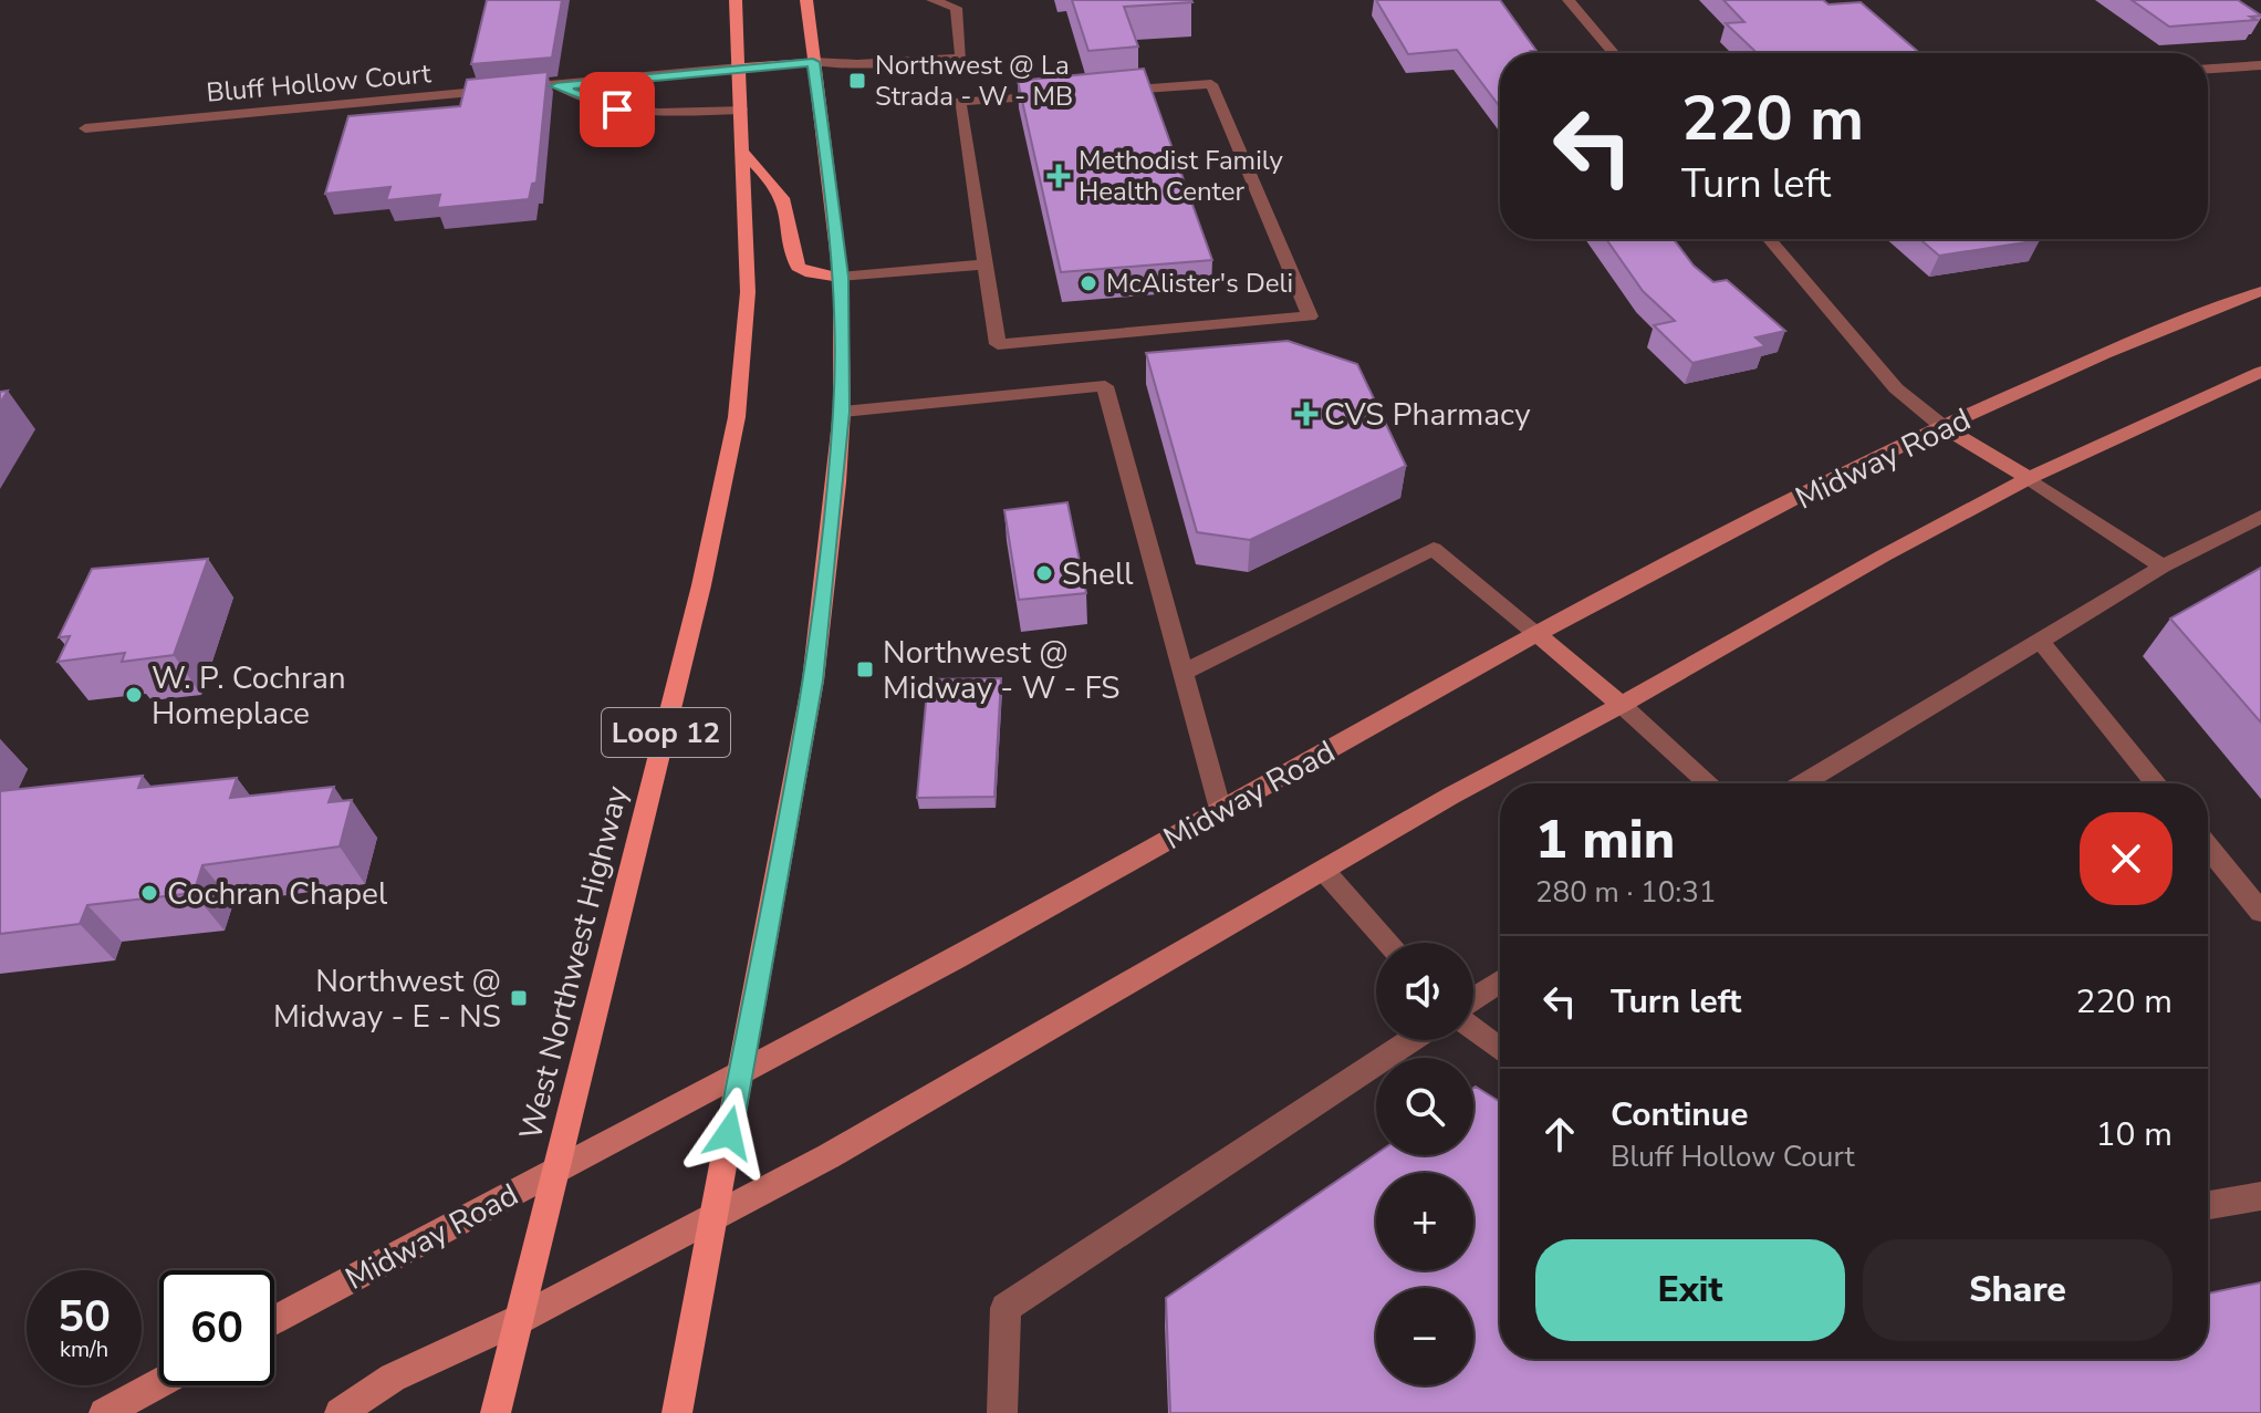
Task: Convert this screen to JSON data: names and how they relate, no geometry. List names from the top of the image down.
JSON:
{
  "streets": {
    "main road": ["Midway Road", "Loop 12", "West Northwest Highway"],
    "street": ["Bluff Hollow Court"]
  },
  "crossings": [
    ["Bluff Hollow Court", "West Northwest Highway"],
    ["Midway Road", "West Northwest Highway"]
  ],
  "places": {
    "transit": ["Northwest @ La Strada - W - MB", "Northwest @ Midway - W - FS", "Northwest @ Midway - E - NS"],
    "health": ["Methodist Family Health Center", "CVS Pharmacy"],
    "other": [
      "McAlister's Deli",
      "Shell",
      "W. P. Cochran Homeplace",
      "Cochran Chapel"
    ]
  },
  "page": {
    "turn": ["220 m", "Turn left"],
    "heading": ["1 min", "280 m · 10:31"],
    "list": [
      {
        "name": "Turn left",
        "value": "220 m"
      },
      {
        "name": "Continue",
        "note": "Bluff Hollow Court",
        "value": "10 m"
      }
    ],
    "map_buttons": ["+", "−"],
    "buttons": ["Exit", "Share"],
    "speed": "50 km/h",
    "limit": "60"
  }
}
